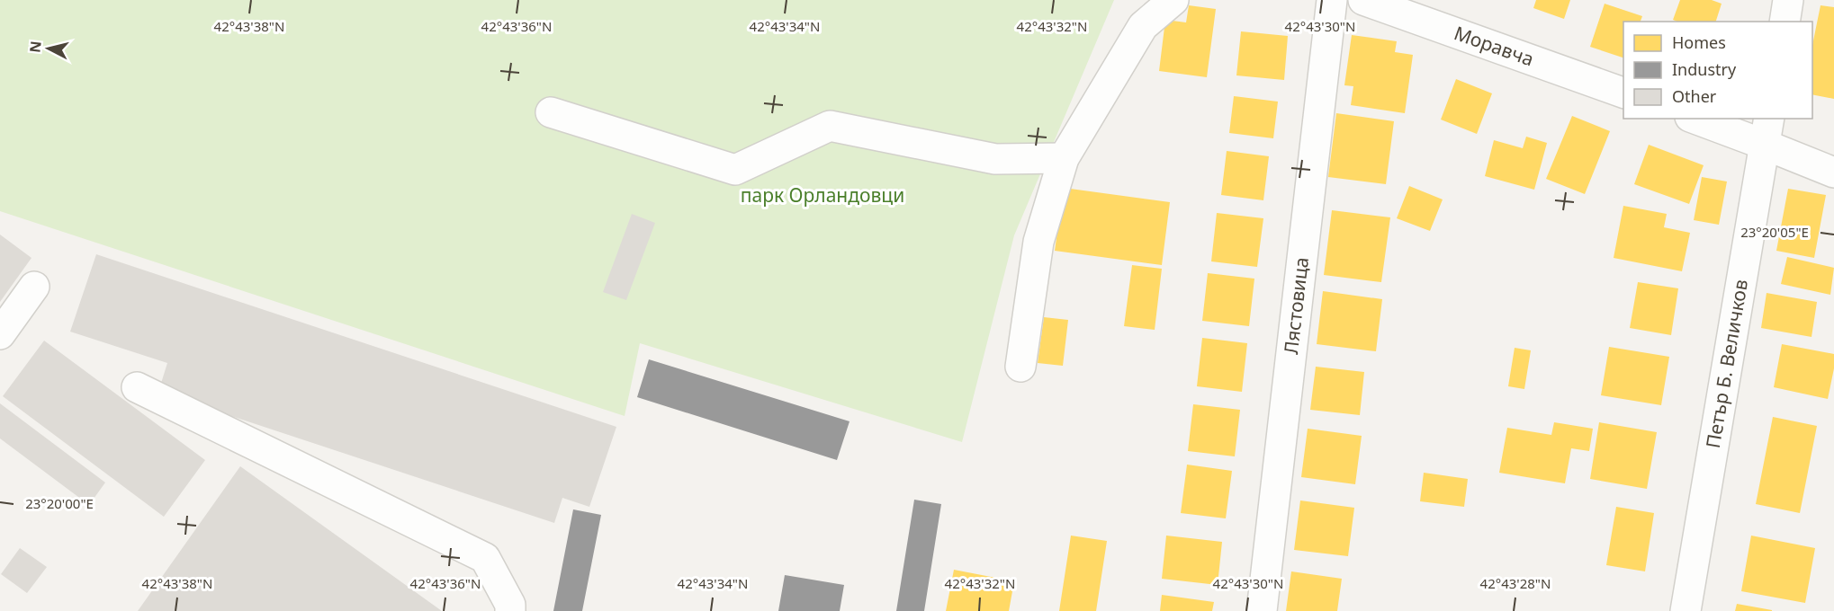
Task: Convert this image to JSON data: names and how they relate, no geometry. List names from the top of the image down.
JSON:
{
  "streets": {
    "street": ["Моравча", "Лястовица", "Петър Б. Величков"]
  },
  "parks": ["парк Орландовци"],
  "legend": ["Homes", "Industry", "Other"],
  "north": "left",
  "coordinates": [
    "42°43'38\"N",
    "42°43'36\"N",
    "42°43'34\"N",
    "42°43'32\"N",
    "42°43'30\"N",
    "23°20'05\"E",
    "23°20'00\"E",
    "42°43'28\"N"
  ]
}
